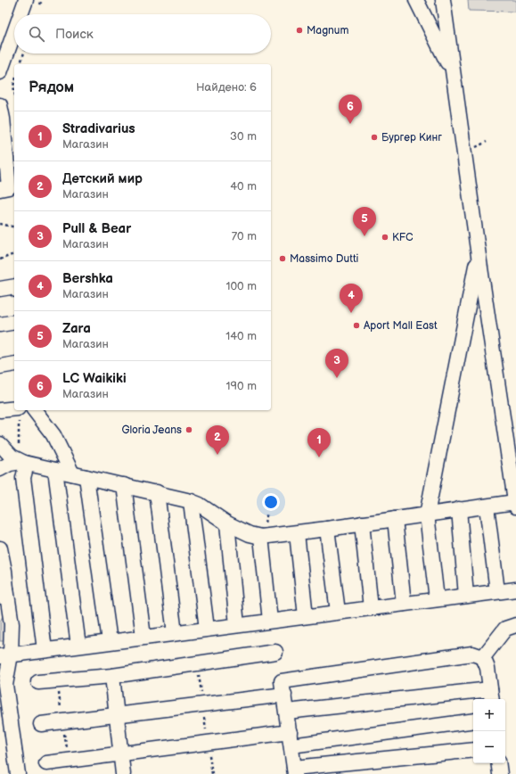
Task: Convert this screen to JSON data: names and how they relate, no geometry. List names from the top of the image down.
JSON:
{
  "places": [
    "Magnum",
    "Бургер Кинг",
    "KFC",
    "Massimo Dutti",
    "Aport Mall East",
    "Gloria Jeans"
  ],
  "page": {
    "search": "Поиск",
    "heading": ["Рядом", "Найдено: 6"],
    "pins": [
      "6",
      "5",
      "4",
      "3",
      "2",
      "1"
    ],
    "list": [
      {
        "mark": "1",
        "name": "Stradivarius",
        "note": "Магазин",
        "value": "30 m"
      },
      {
        "mark": "2",
        "name": "Детский мир",
        "note": "Магазин",
        "value": "40 m"
      },
      {
        "mark": "3",
        "name": "Pull & Bear",
        "note": "Магазин",
        "value": "70 m"
      },
      {
        "mark": "4",
        "name": "Bershka",
        "note": "Магазин",
        "value": "100 m"
      },
      {
        "mark": "5",
        "name": "Zara",
        "note": "Магазин",
        "value": "140 m"
      },
      {
        "mark": "6",
        "name": "LC Waikiki",
        "note": "Магазин",
        "value": "190 m"
      }
    ],
    "map_buttons": ["+", "−"]
  }
}
